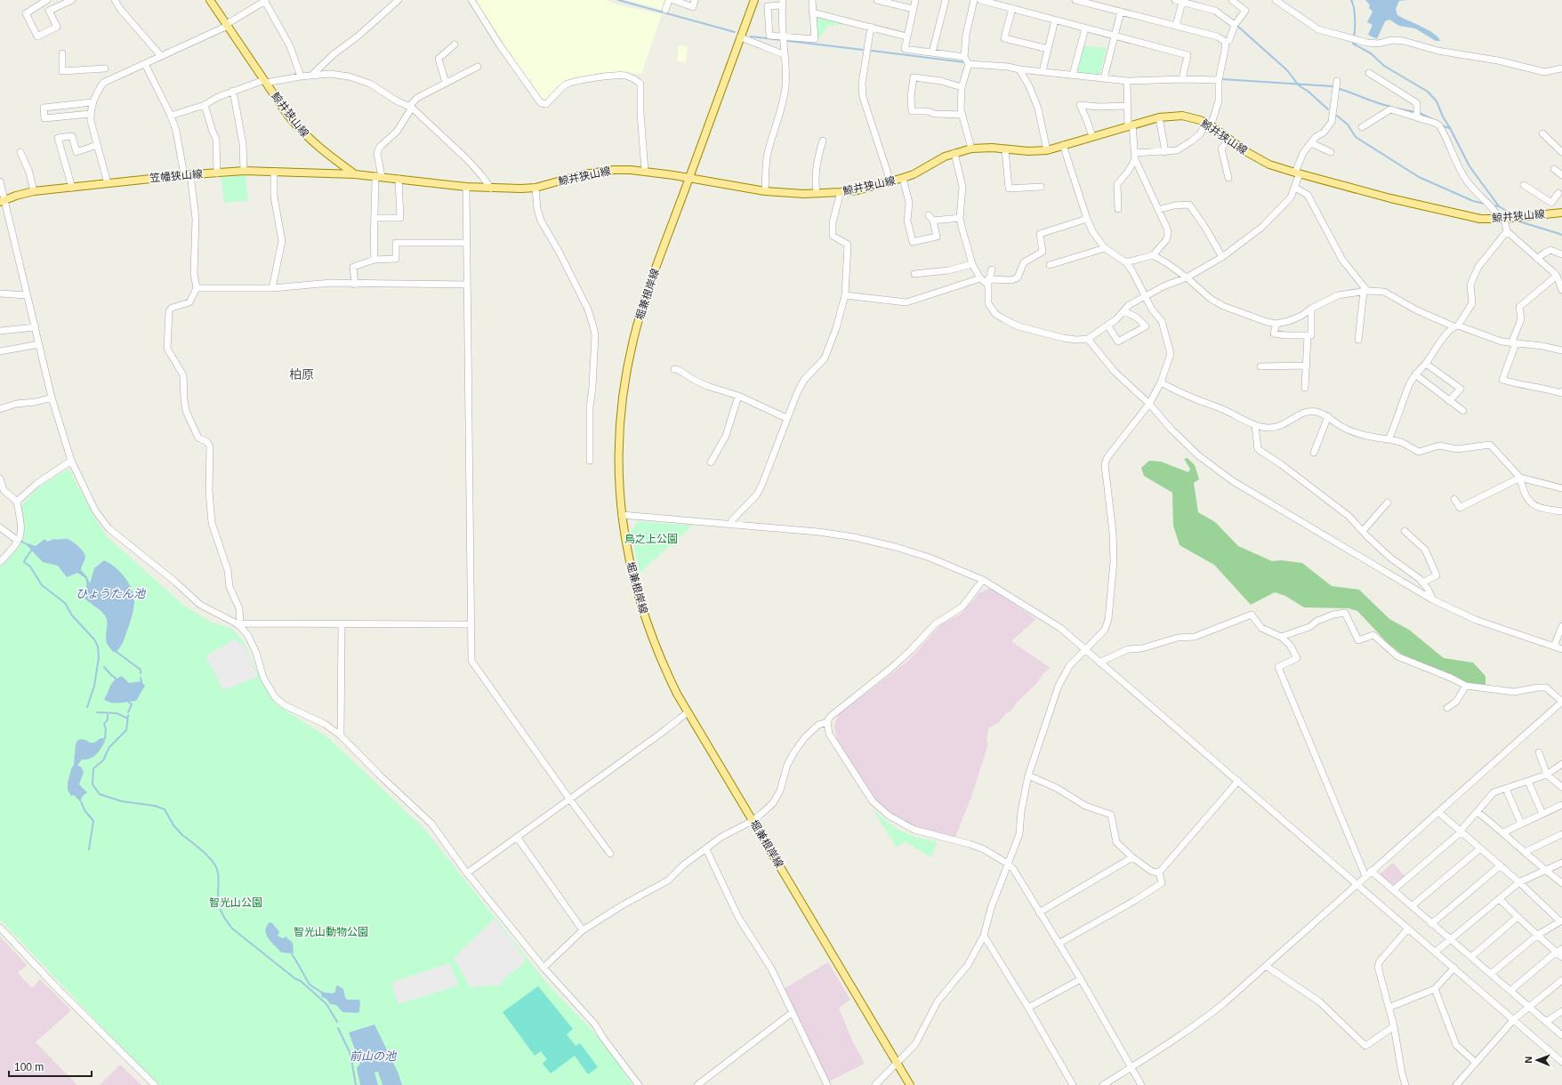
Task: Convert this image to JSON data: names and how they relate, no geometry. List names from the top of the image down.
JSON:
{
  "streets": {
    "main road": ["鯨井狭山線", "笠幡狭山線", "堀兼根岸線"]
  },
  "crossings": [
    ["鯨井狭山線", "笠幡狭山線"],
    ["鯨井狭山線", "堀兼根岸線"]
  ],
  "districts": ["柏原"],
  "water": ["ひょうたん池", "前山の池"],
  "parks": ["鳥之上公園", "智光山公園", "智光山動物公園"],
  "scale_bar": "100 m",
  "north": "left"
}
